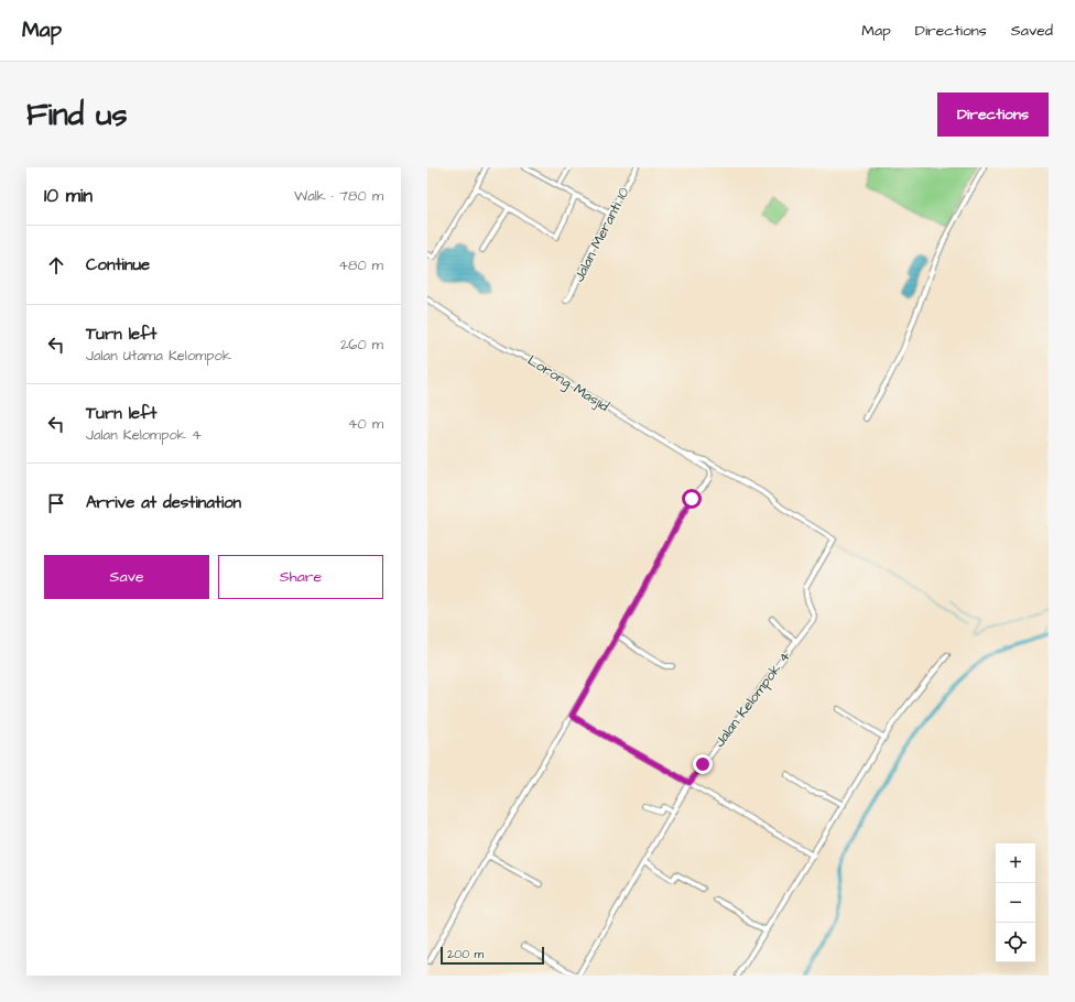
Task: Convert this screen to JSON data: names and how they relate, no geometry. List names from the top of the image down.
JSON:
{
  "streets": {
    "street": ["Jalan Meranti 10", "Lorong Masjid", "Jalan Kelompok 4"]
  },
  "crossings": [
    ["Lorong Masjid", "Jalan Kelompok 4"]
  ],
  "scale_bar": "200 m",
  "page": {
    "header": "Map",
    "nav": ["Map", "Directions", "Saved"],
    "buttons": [
      "Directions",
      ["Save", "Share"]
    ],
    "title": "Find us",
    "heading": ["10 min", "Walk · 780 m"],
    "list": [
      ["Continue", "480 m"],
      ["Turn left", "Jalan Utama Kelompok", "260 m"],
      ["Turn left", "Jalan Kelompok 4", "40 m"],
      "Arrive at destination"
    ],
    "map_buttons": ["+", "−"],
    "scale": "200 m"
  }
}
